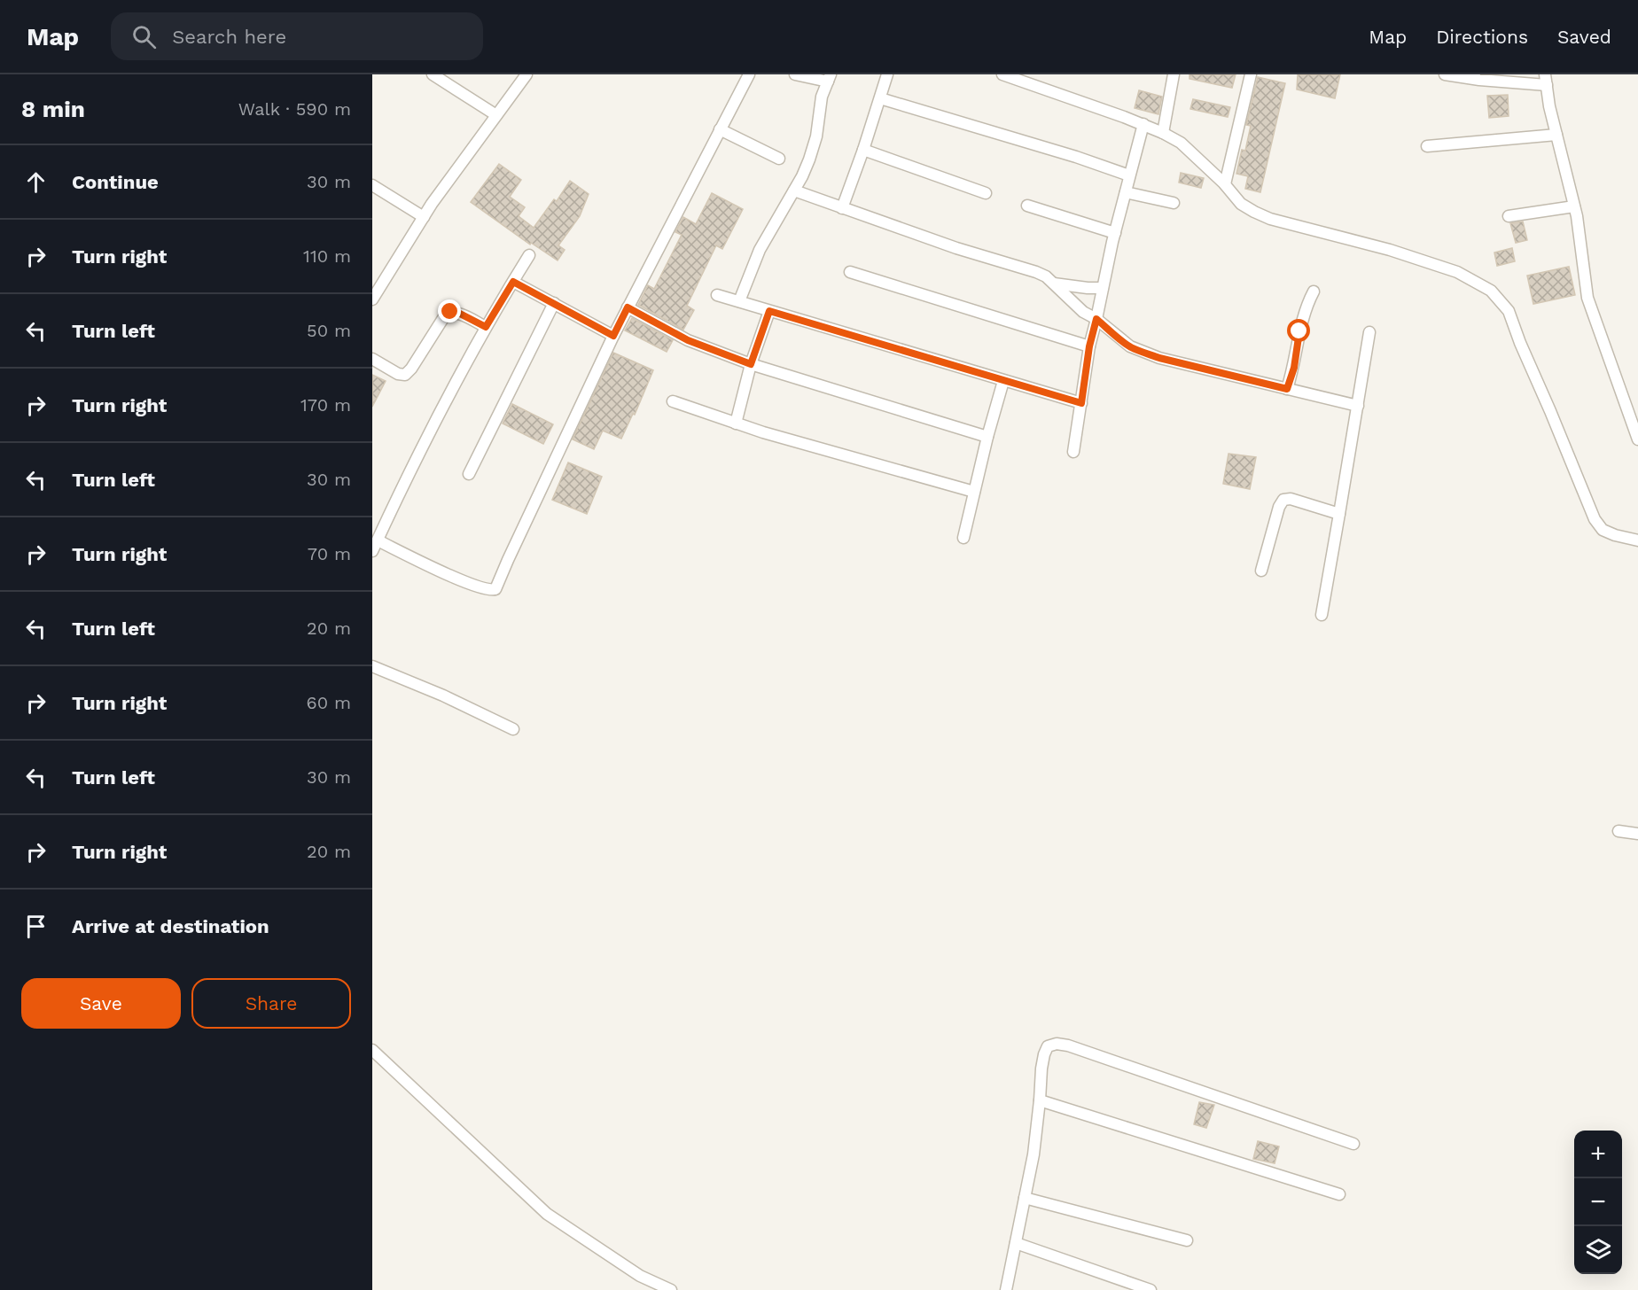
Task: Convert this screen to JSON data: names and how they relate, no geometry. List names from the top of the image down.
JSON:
{
  "page": {
    "header": "Map",
    "search": "Search here",
    "nav": ["Map", "Directions", "Saved"],
    "heading": ["8 min", "Walk · 590 m"],
    "list": [
      ["Continue", "30 m"],
      ["Turn right", "110 m"],
      ["Turn left", "50 m"],
      ["Turn right", "170 m"],
      ["Turn left", "30 m"],
      ["Turn right", "70 m"],
      ["Turn left", "20 m"],
      ["Turn right", "60 m"],
      ["Turn left", "30 m"],
      ["Turn right", "20 m"],
      "Arrive at destination"
    ],
    "buttons": ["Save", "Share"],
    "map_buttons": ["+", "−"]
  }
}
